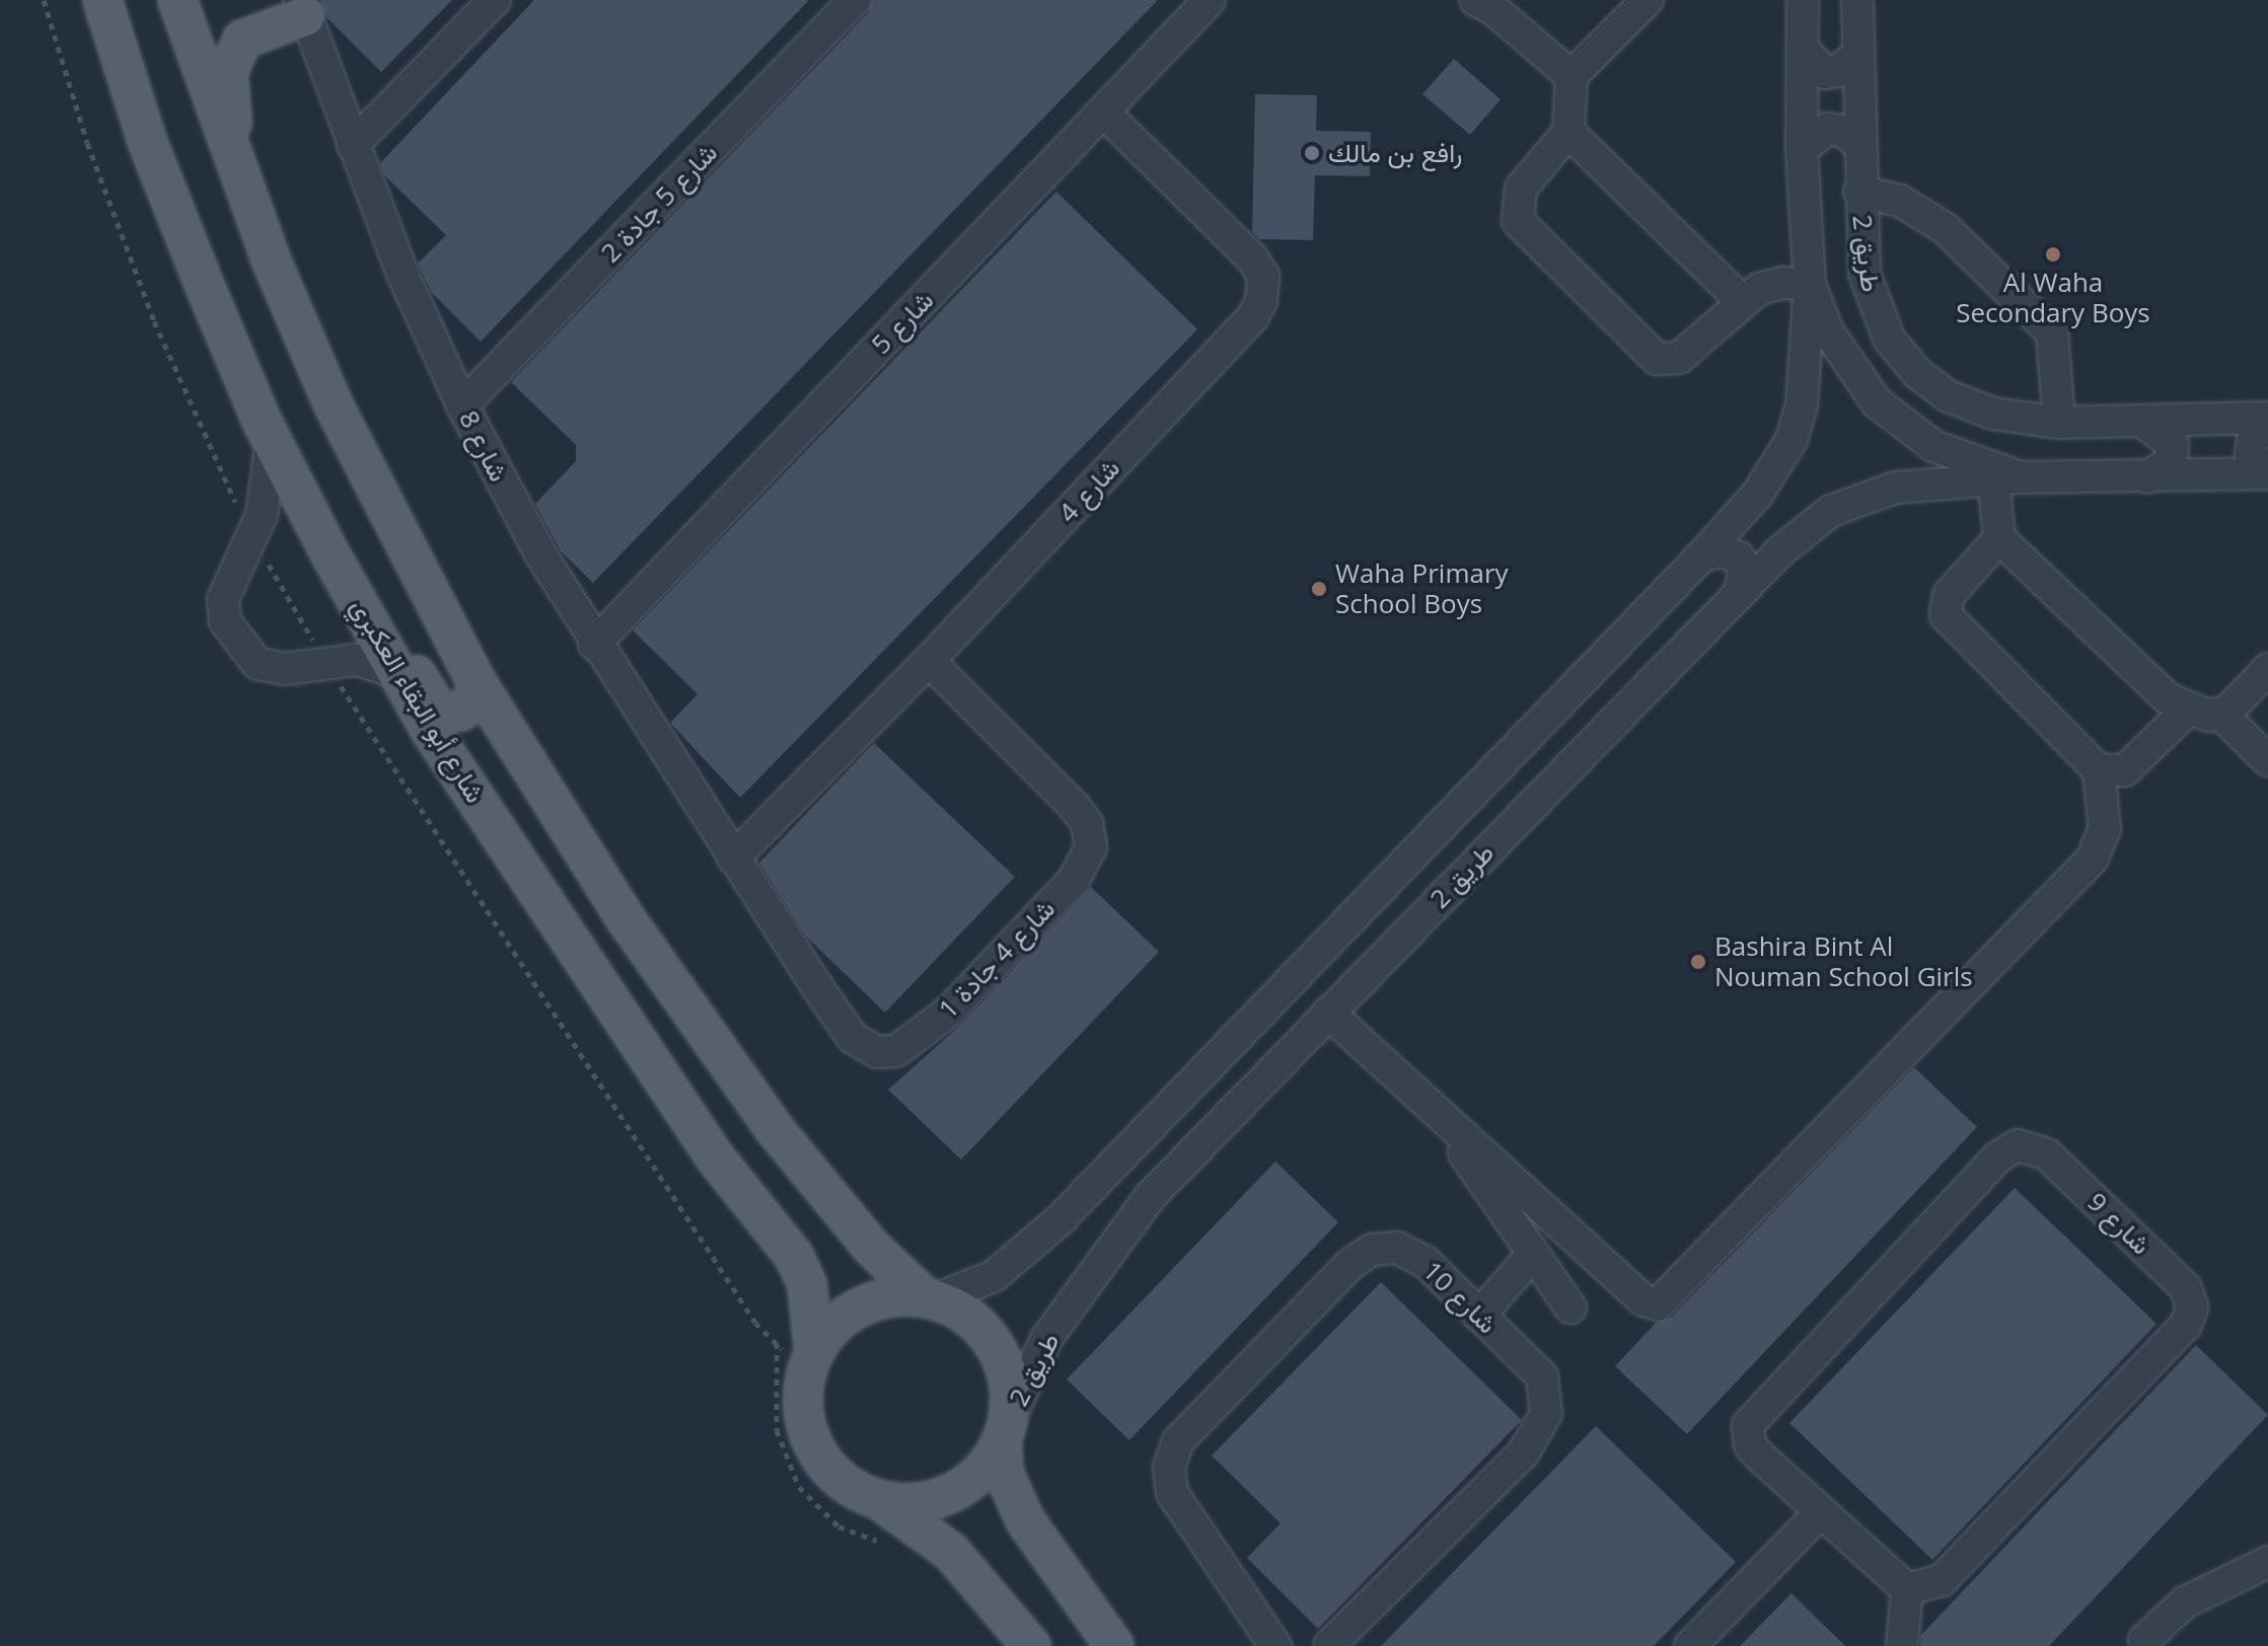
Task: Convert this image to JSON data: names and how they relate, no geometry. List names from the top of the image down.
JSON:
{
  "streets": {
    "main road": ["شارع أبو البقاء العكبري"],
    "street": [
      "شارع 5 جادة 2",
      "طريق 2",
      "شارع 5",
      "شارع 8",
      "شارع 4",
      "شارع 4 جادة 1",
      "شارع 9",
      "شارع 10"
    ]
  },
  "crossings": [
    ["شارع 5 جادة 2", "شارع 8"],
    ["طريق 2", "شارع أبو البقاء العكبري"],
    ["شارع 5", "شارع 8"],
    ["شارع 5", "شارع 4"],
    ["شارع 8", "شارع 4"],
    ["شارع 8", "شارع 4 جادة 1"],
    ["شارع 4", "شارع 4 جادة 1"]
  ],
  "places": [
    "رافع بن مالك",
    "Al Waha Secondary Boys",
    "Waha Primary School Boys",
    "Bashira Bint Al Nouman School Girls"
  ]
}
